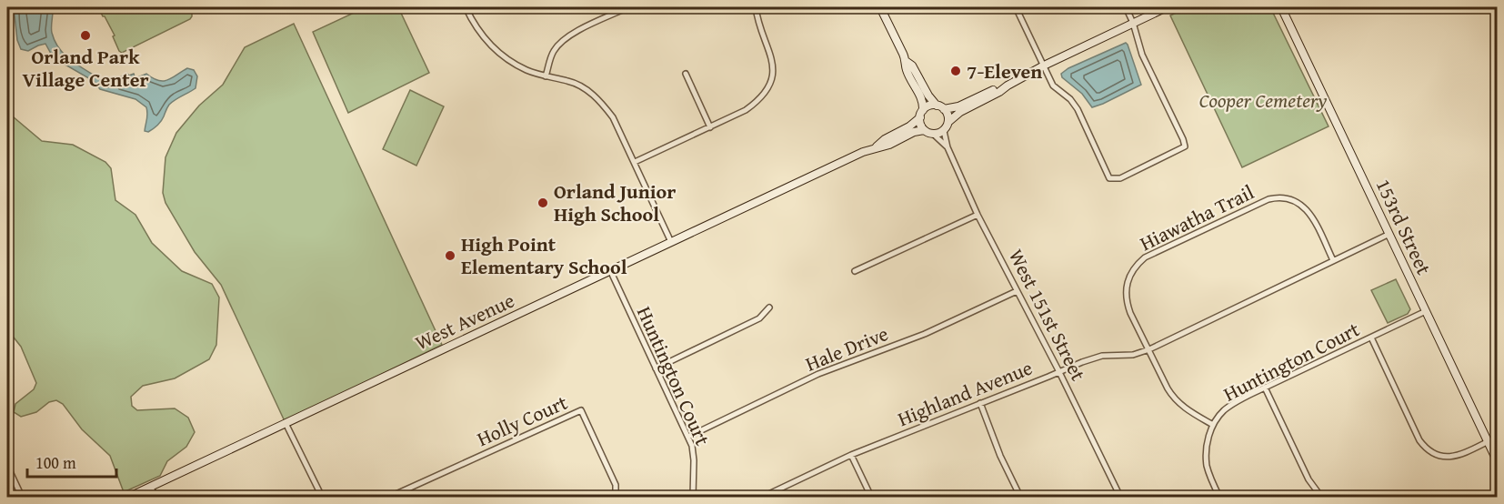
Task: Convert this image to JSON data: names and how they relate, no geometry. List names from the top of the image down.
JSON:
{
  "streets": {
    "street": [
      "Hiawatha Trail",
      "153rd Street",
      "West 151st Street",
      "West Avenue",
      "Hale Drive",
      "Huntington Court",
      "Highland Avenue",
      "Holly Court"
    ]
  },
  "crossings": [
    ["Hiawatha Trail", "Huntington Court"],
    ["Hiawatha Trail", "Highland Avenue"],
    ["153rd Street", "Huntington Court"],
    ["153rd Street", "Highland Avenue"],
    ["West 151st Street", "West Avenue"],
    ["West 151st Street", "Hale Drive"],
    ["West 151st Street", "Highland Avenue"],
    ["West Avenue", "Huntington Court"],
    ["Hale Drive", "Huntington Court"]
  ],
  "parks": ["Cooper Cemetery"],
  "places": [
    "Orland Park Village Center",
    "7-Eleven",
    "Orland Junior High School",
    "High Point Elementary School"
  ],
  "scale_bar": "100 m"
}
